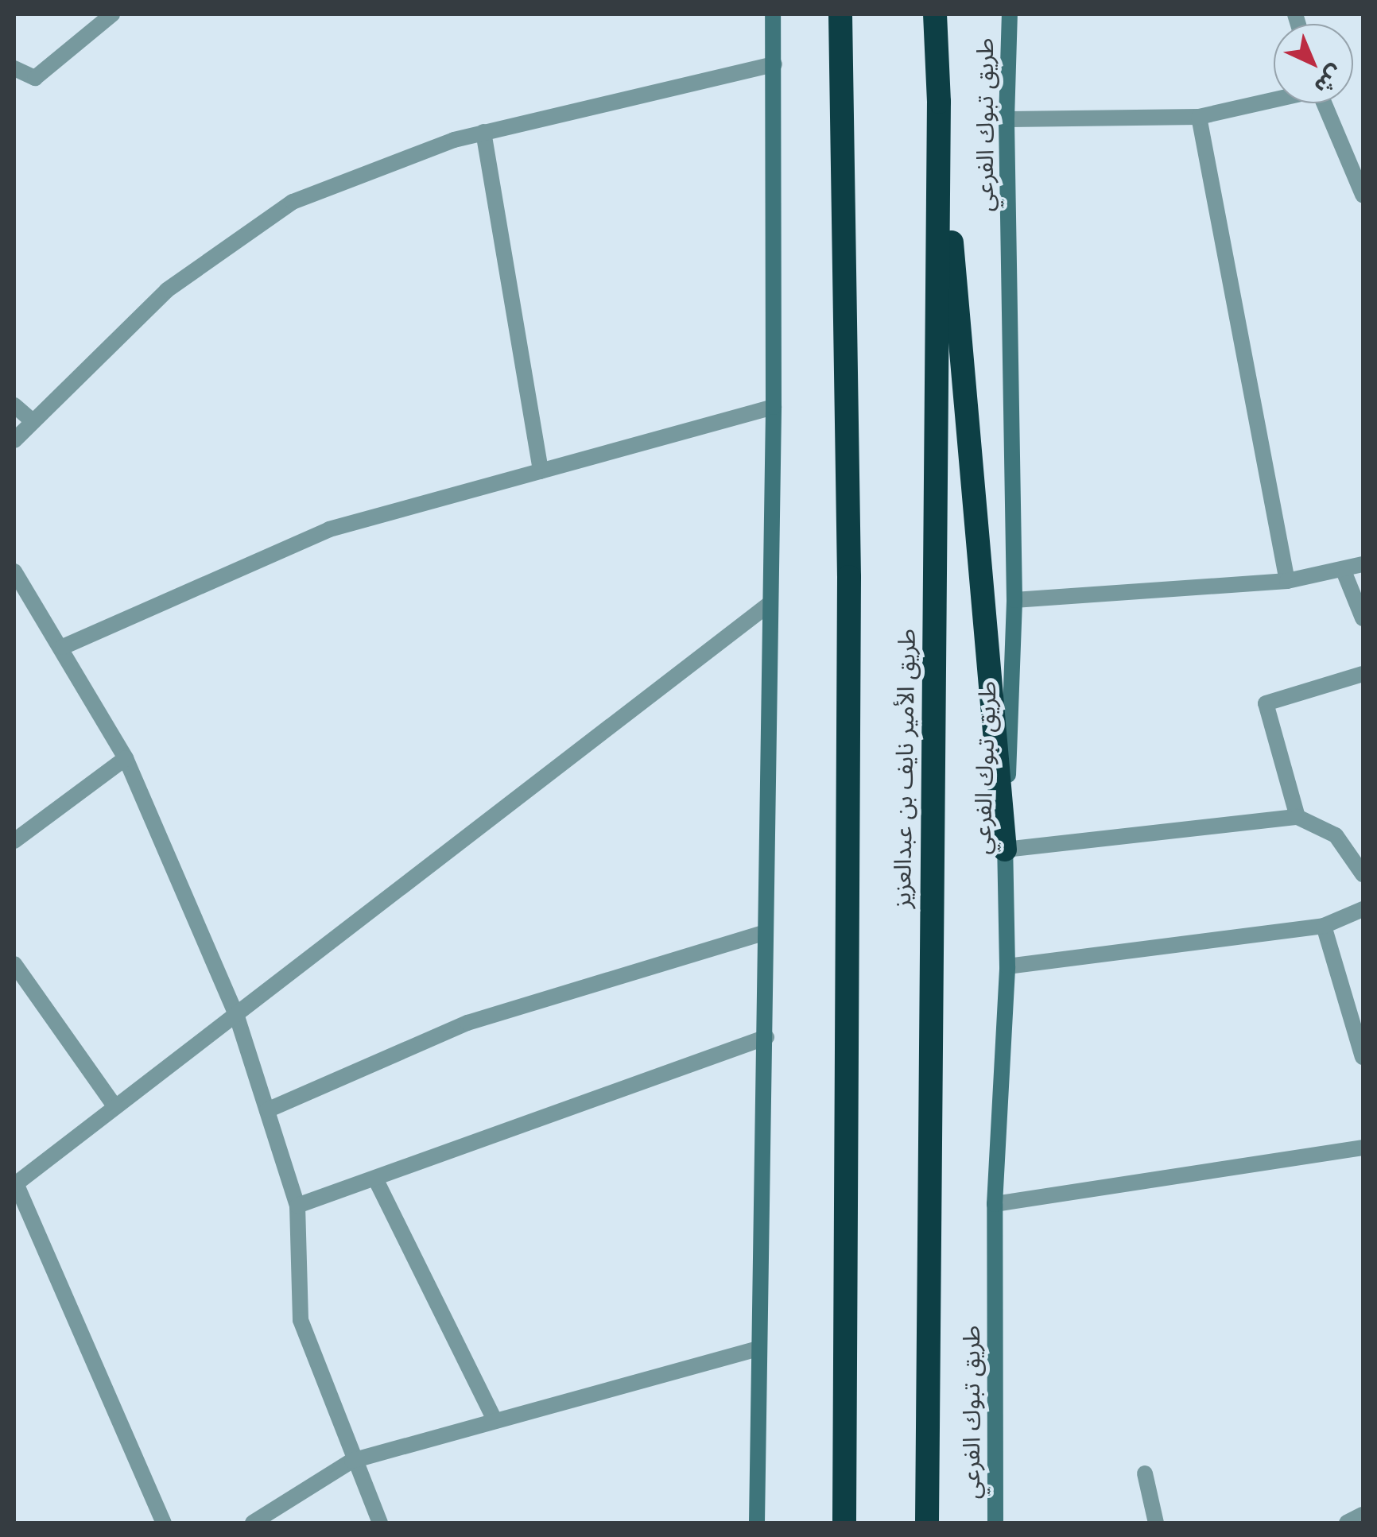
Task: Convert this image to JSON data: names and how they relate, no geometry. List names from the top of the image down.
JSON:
{
  "streets": {
    "highway": ["طريق الأمير نايف بن عبدالعزيز"],
    "main road": ["طريق تبوك الفرعي"]
  },
  "north": "bottom right"
}
